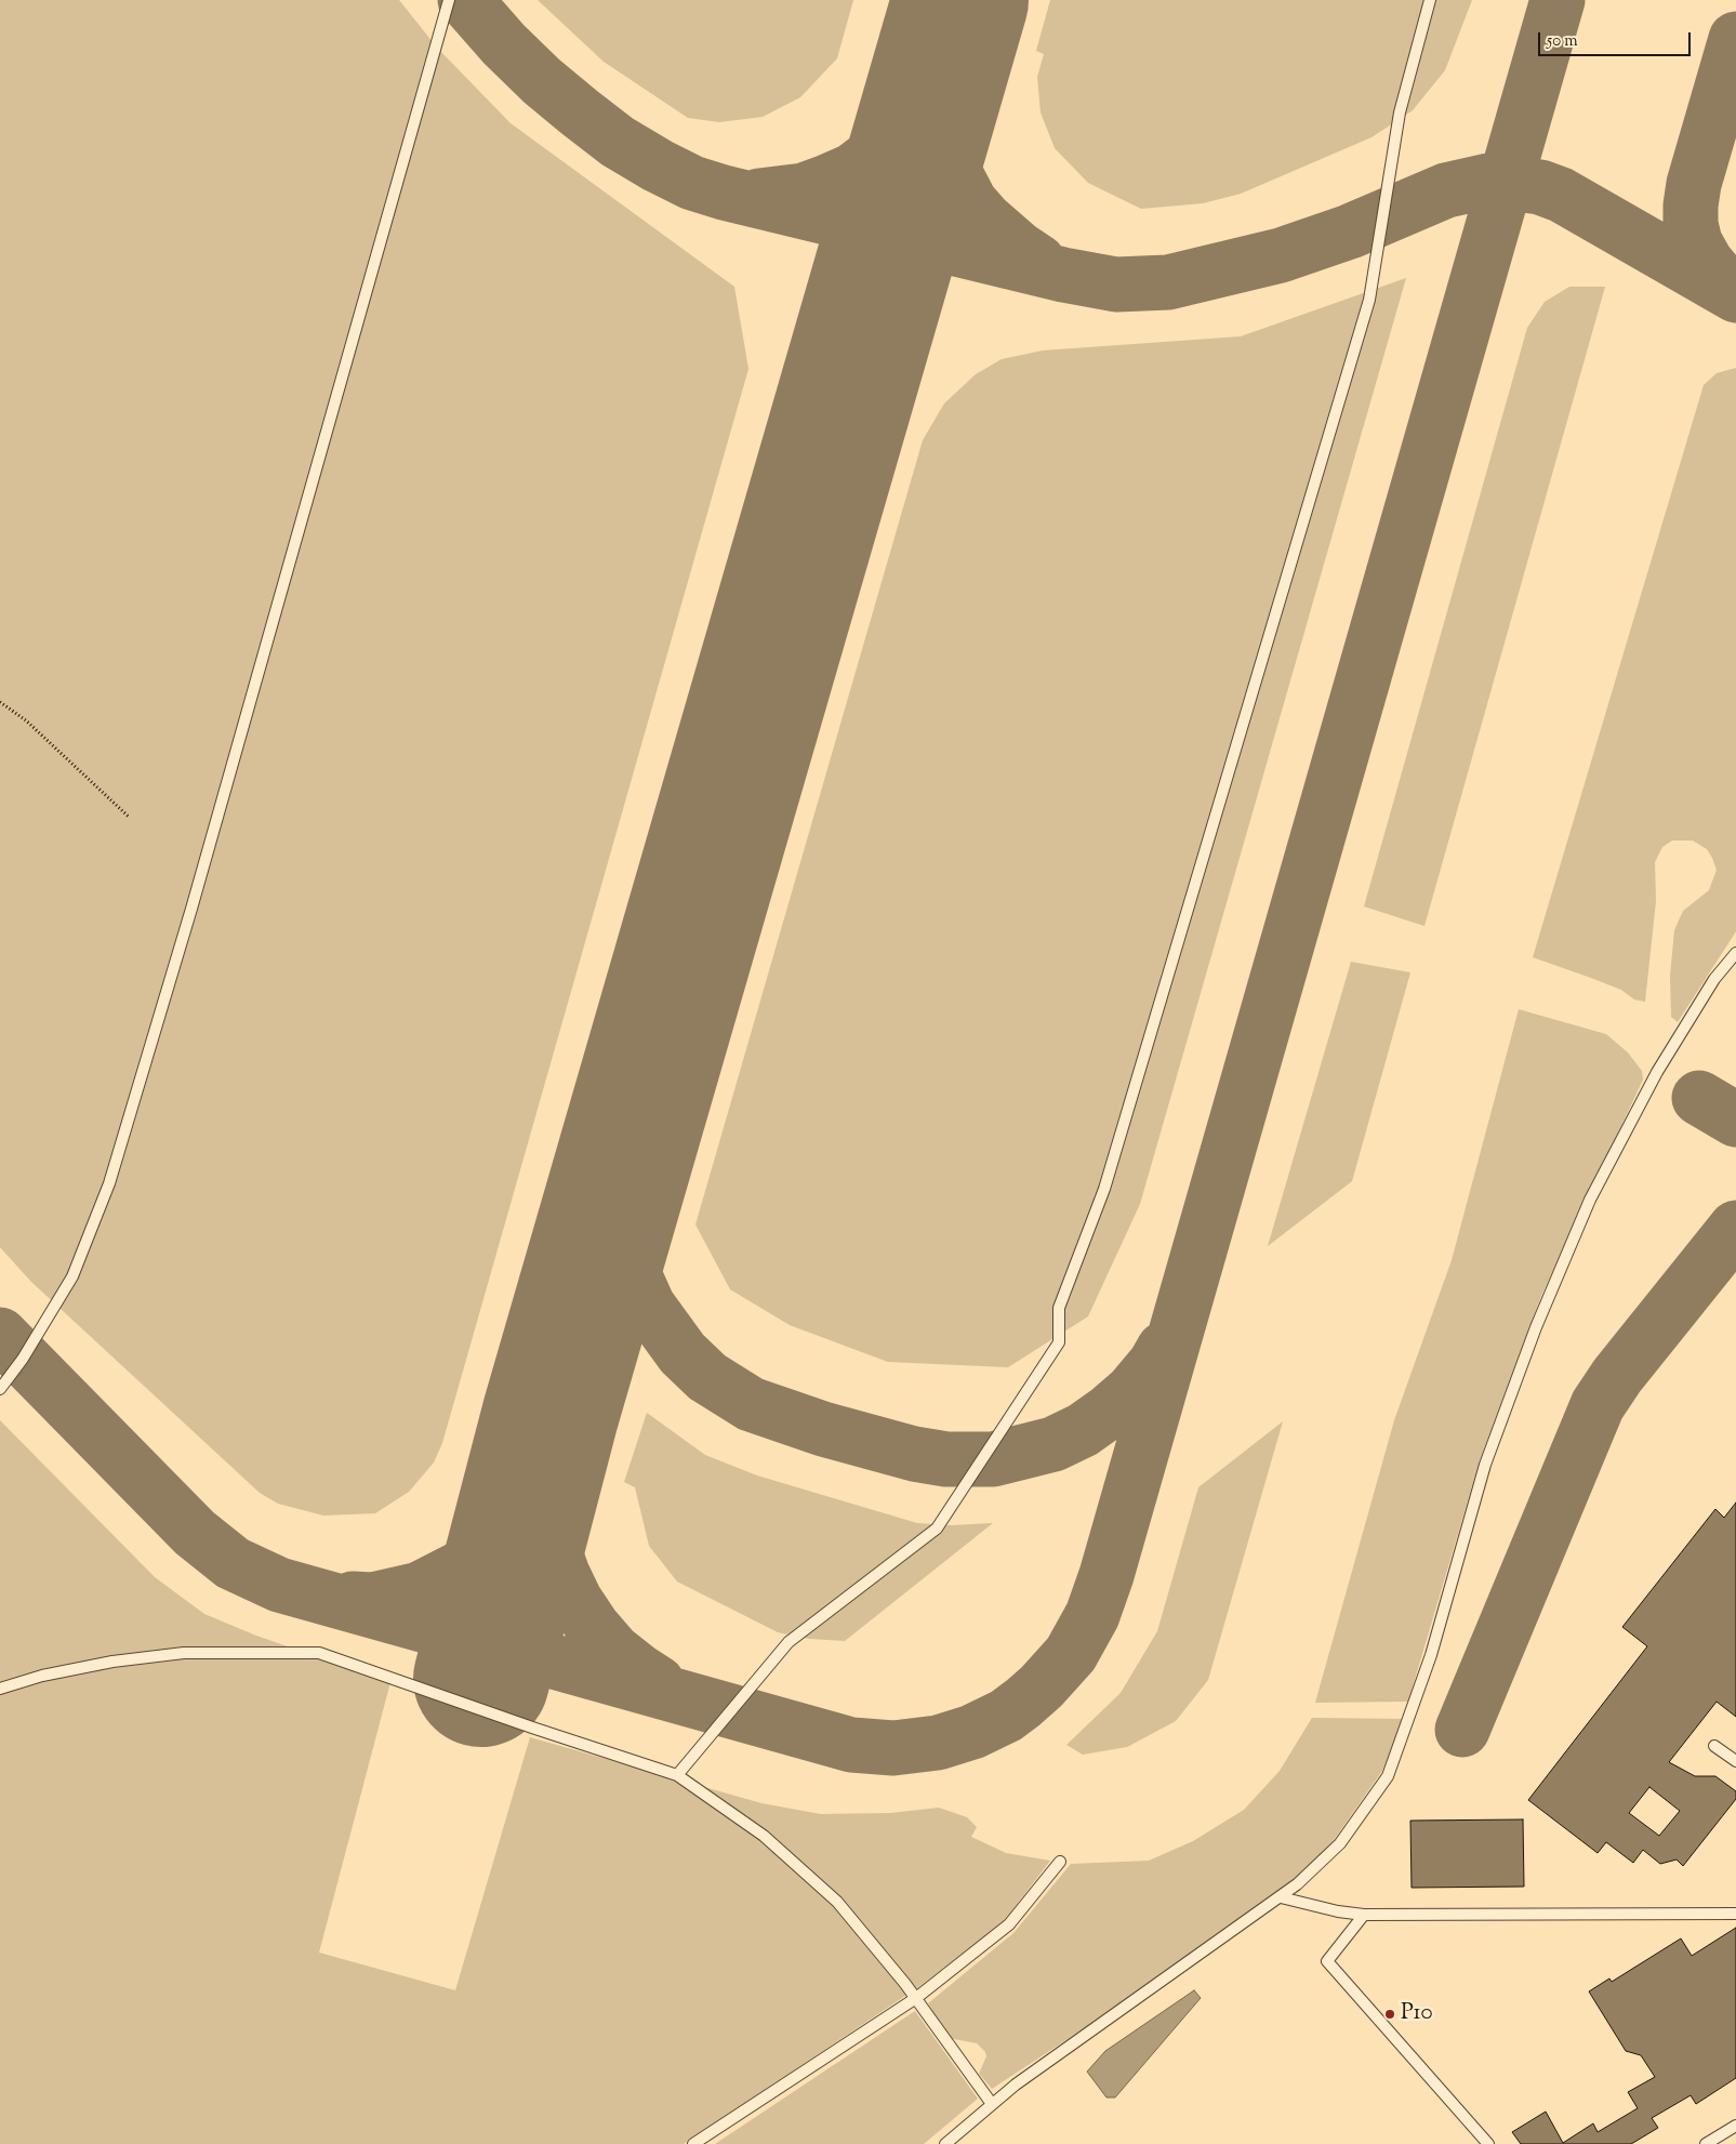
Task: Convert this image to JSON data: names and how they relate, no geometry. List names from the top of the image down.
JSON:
{
  "places": ["P10"],
  "scale_bar": "50 m"
}
